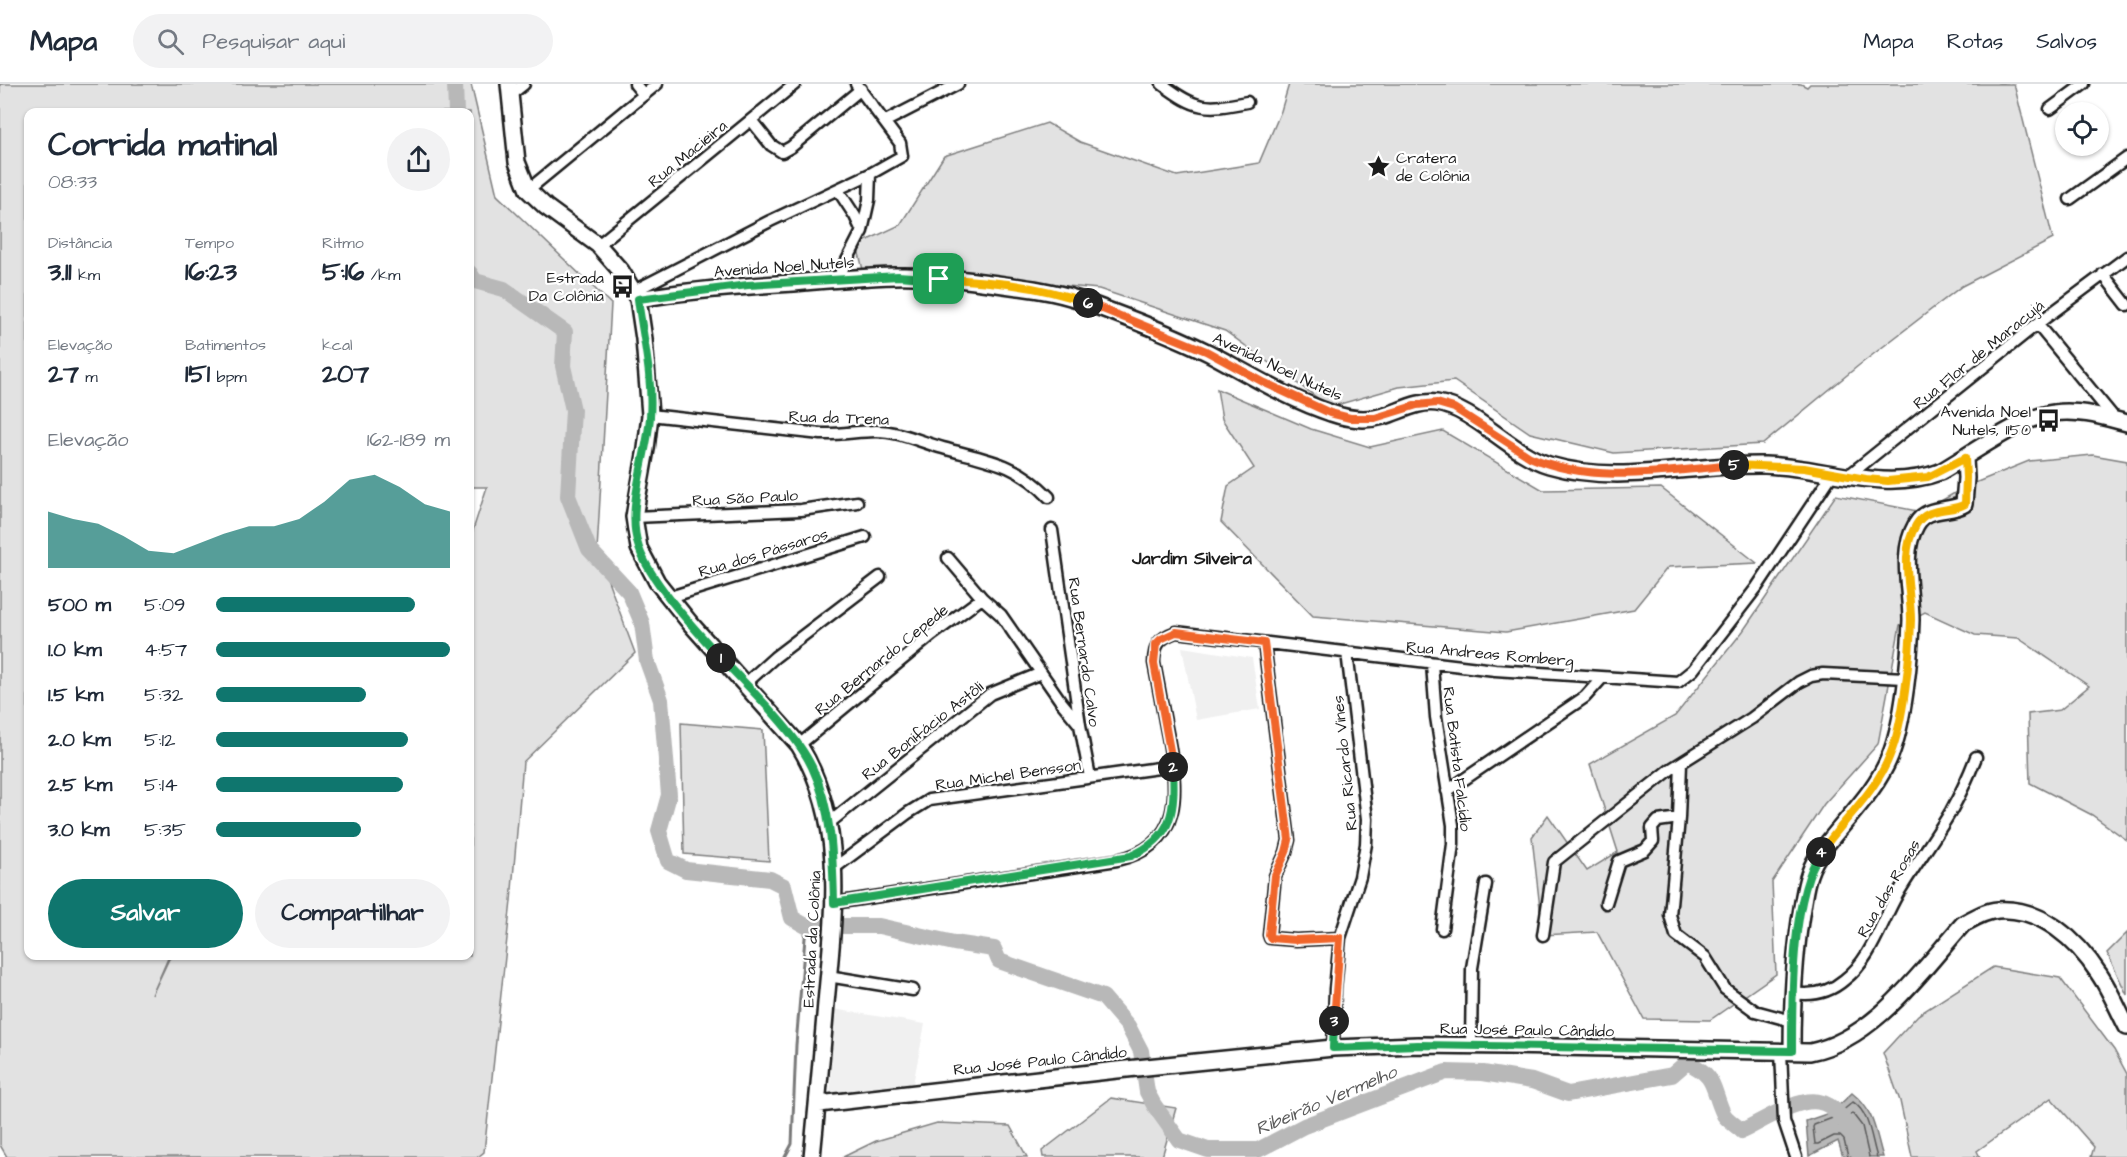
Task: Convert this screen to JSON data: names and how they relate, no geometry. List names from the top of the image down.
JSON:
{
  "streets": {
    "street": [
      "Rua Macieira",
      "Avenida Noel Nutels",
      "Rua Flor de Maracujá",
      "Rua da Trena",
      "Rua São Paulo",
      "Rua dos Pássaros",
      "Rua Bernardo Calvo",
      "Rua Andreas Romberg",
      "Rua Bernardo Cepede",
      "Rua Bonifácio Astôli",
      "Rua Batista Falcídio",
      "Rua Ricardo Vines",
      "Rua Michel Bensson",
      "Rua das Rosas",
      "Estrada da Colônia",
      "Rua José Paulo Cândido"
    ]
  },
  "crossings": [
    ["Rua Macieira", "Estrada da Colônia"],
    ["Avenida Noel Nutels", "Rua Flor de Maracujá"],
    ["Avenida Noel Nutels", "Rua Andreas Romberg"],
    ["Avenida Noel Nutels", "Estrada da Colônia"],
    ["Rua da Trena", "Estrada da Colônia"],
    ["Rua São Paulo", "Estrada da Colônia"],
    ["Rua dos Pássaros", "Estrada da Colônia"],
    ["Rua Bernardo Calvo", "Rua Michel Bensson"],
    ["Rua Andreas Romberg", "Rua Batista Falcídio"],
    ["Rua Andreas Romberg", "Rua Ricardo Vines"],
    ["Rua Andreas Romberg", "Rua Michel Bensson"],
    ["Rua Bernardo Cepede", "Estrada da Colônia"],
    ["Rua Bonifácio Astôli", "Estrada da Colônia"],
    ["Rua Ricardo Vines", "Rua José Paulo Cândido"],
    ["Rua Michel Bensson", "Estrada da Colônia"],
    ["Estrada da Colônia", "Rua José Paulo Cândido"]
  ],
  "districts": ["Jardim Silveira"],
  "water": ["Ribeirão Vermelho"],
  "places": {
    "place": ["Cratera de Colônia"],
    "bus stop": ["Estrada Da Colônia", "Avenida Noel Nutels, 1150"]
  },
  "page": {
    "header": "Mapa",
    "search": "Pesquisar aqui",
    "nav": ["Mapa", "Rotas", "Salvos"],
    "heading": ["Corrida matinal", "08:33"],
    "stats": [
      ["Distância", "3.11 km"],
      ["Tempo", "16:23"],
      ["Ritmo", "5:16 /km"],
      ["Elevação", "27 m"],
      ["Batimentos", "151 bpm"],
      ["kcal", "207"]
    ],
    "pins": [
      "6",
      "5",
      "1",
      "2",
      "4",
      "3"
    ],
    "chart": ["Elevação", "162–189 m"],
    "list": [
      {
        "name": "500 m",
        "note": "5:09"
      },
      {
        "name": "1.0 km",
        "note": "4:57"
      },
      {
        "name": "1.5 km",
        "note": "5:32"
      },
      {
        "name": "2.0 km",
        "note": "5:12"
      },
      {
        "name": "2.5 km",
        "note": "5:14"
      },
      {
        "name": "3.0 km",
        "note": "5:35"
      }
    ],
    "buttons": ["Salvar", "Compartilhar"]
  }
}
